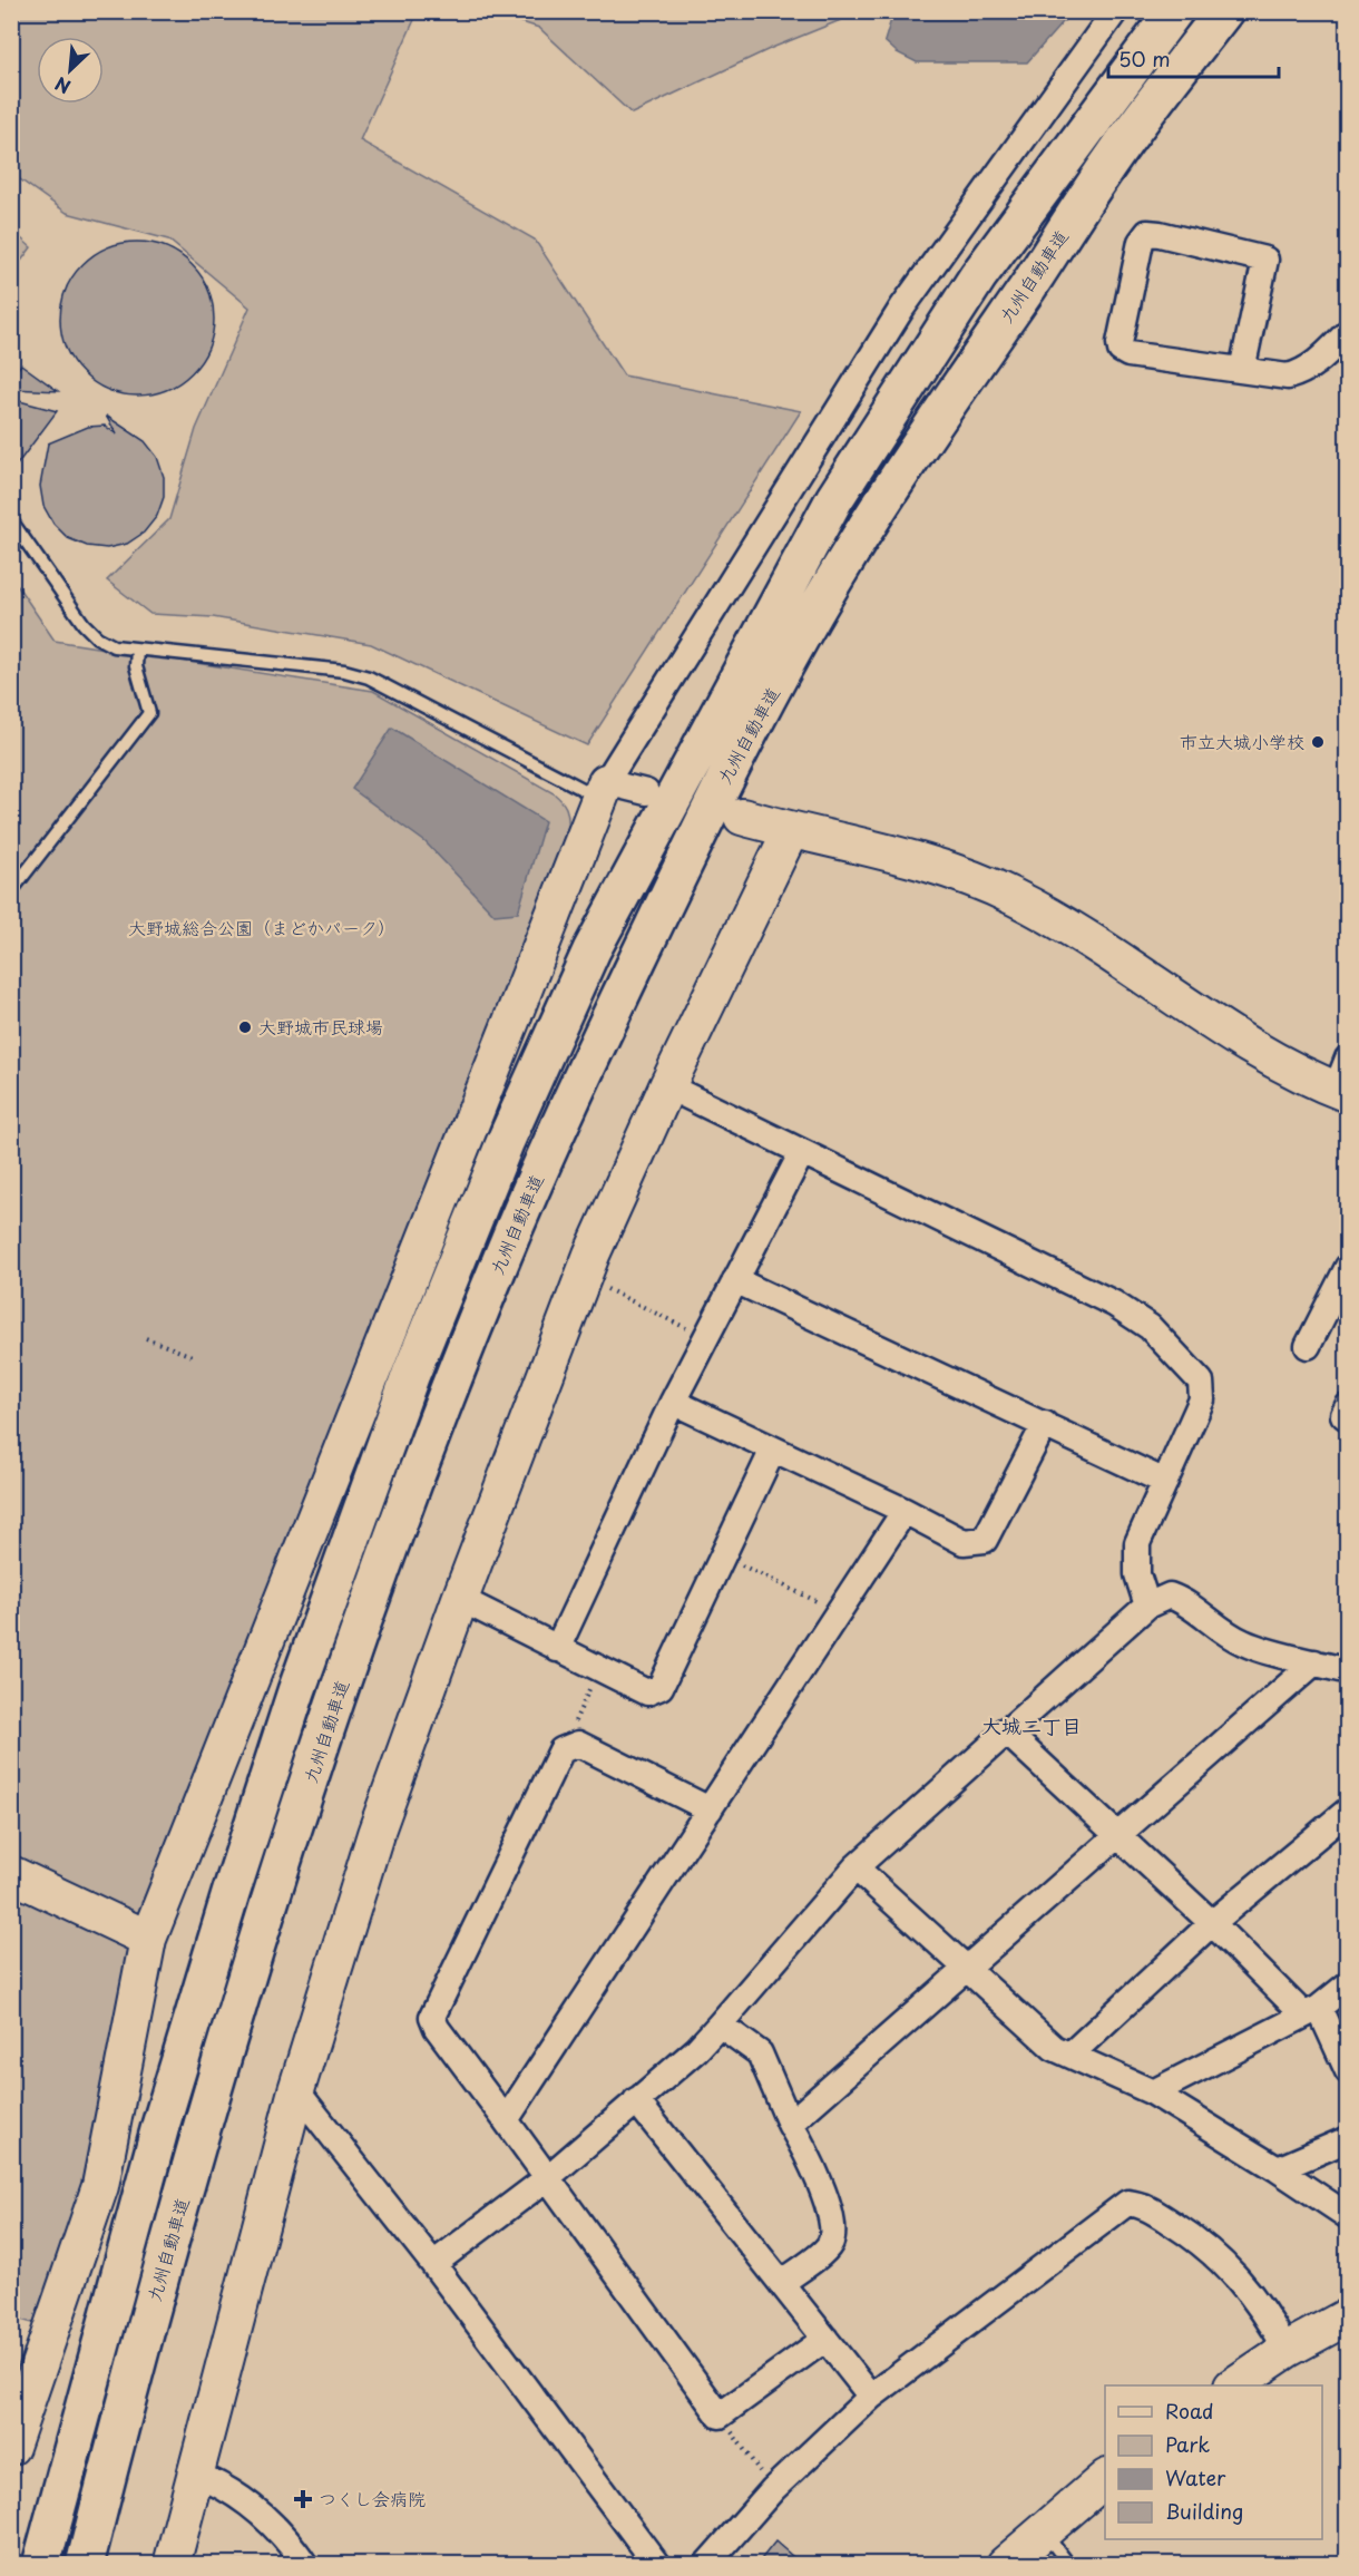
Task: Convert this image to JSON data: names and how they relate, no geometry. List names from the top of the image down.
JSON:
{
  "streets": {
    "highway": ["九州自動車道"]
  },
  "districts": ["大城二丁目"],
  "parks": ["大野城総合公園（まどかパーク）"],
  "places": {
    "other": ["市立大城小学校", "大野城市民球場"],
    "health": ["つくし会病院"]
  },
  "legend": [
    "Road",
    "Park",
    "Water",
    "Building"
  ],
  "scale_bar": "50 m",
  "north": "bottom left"
}
